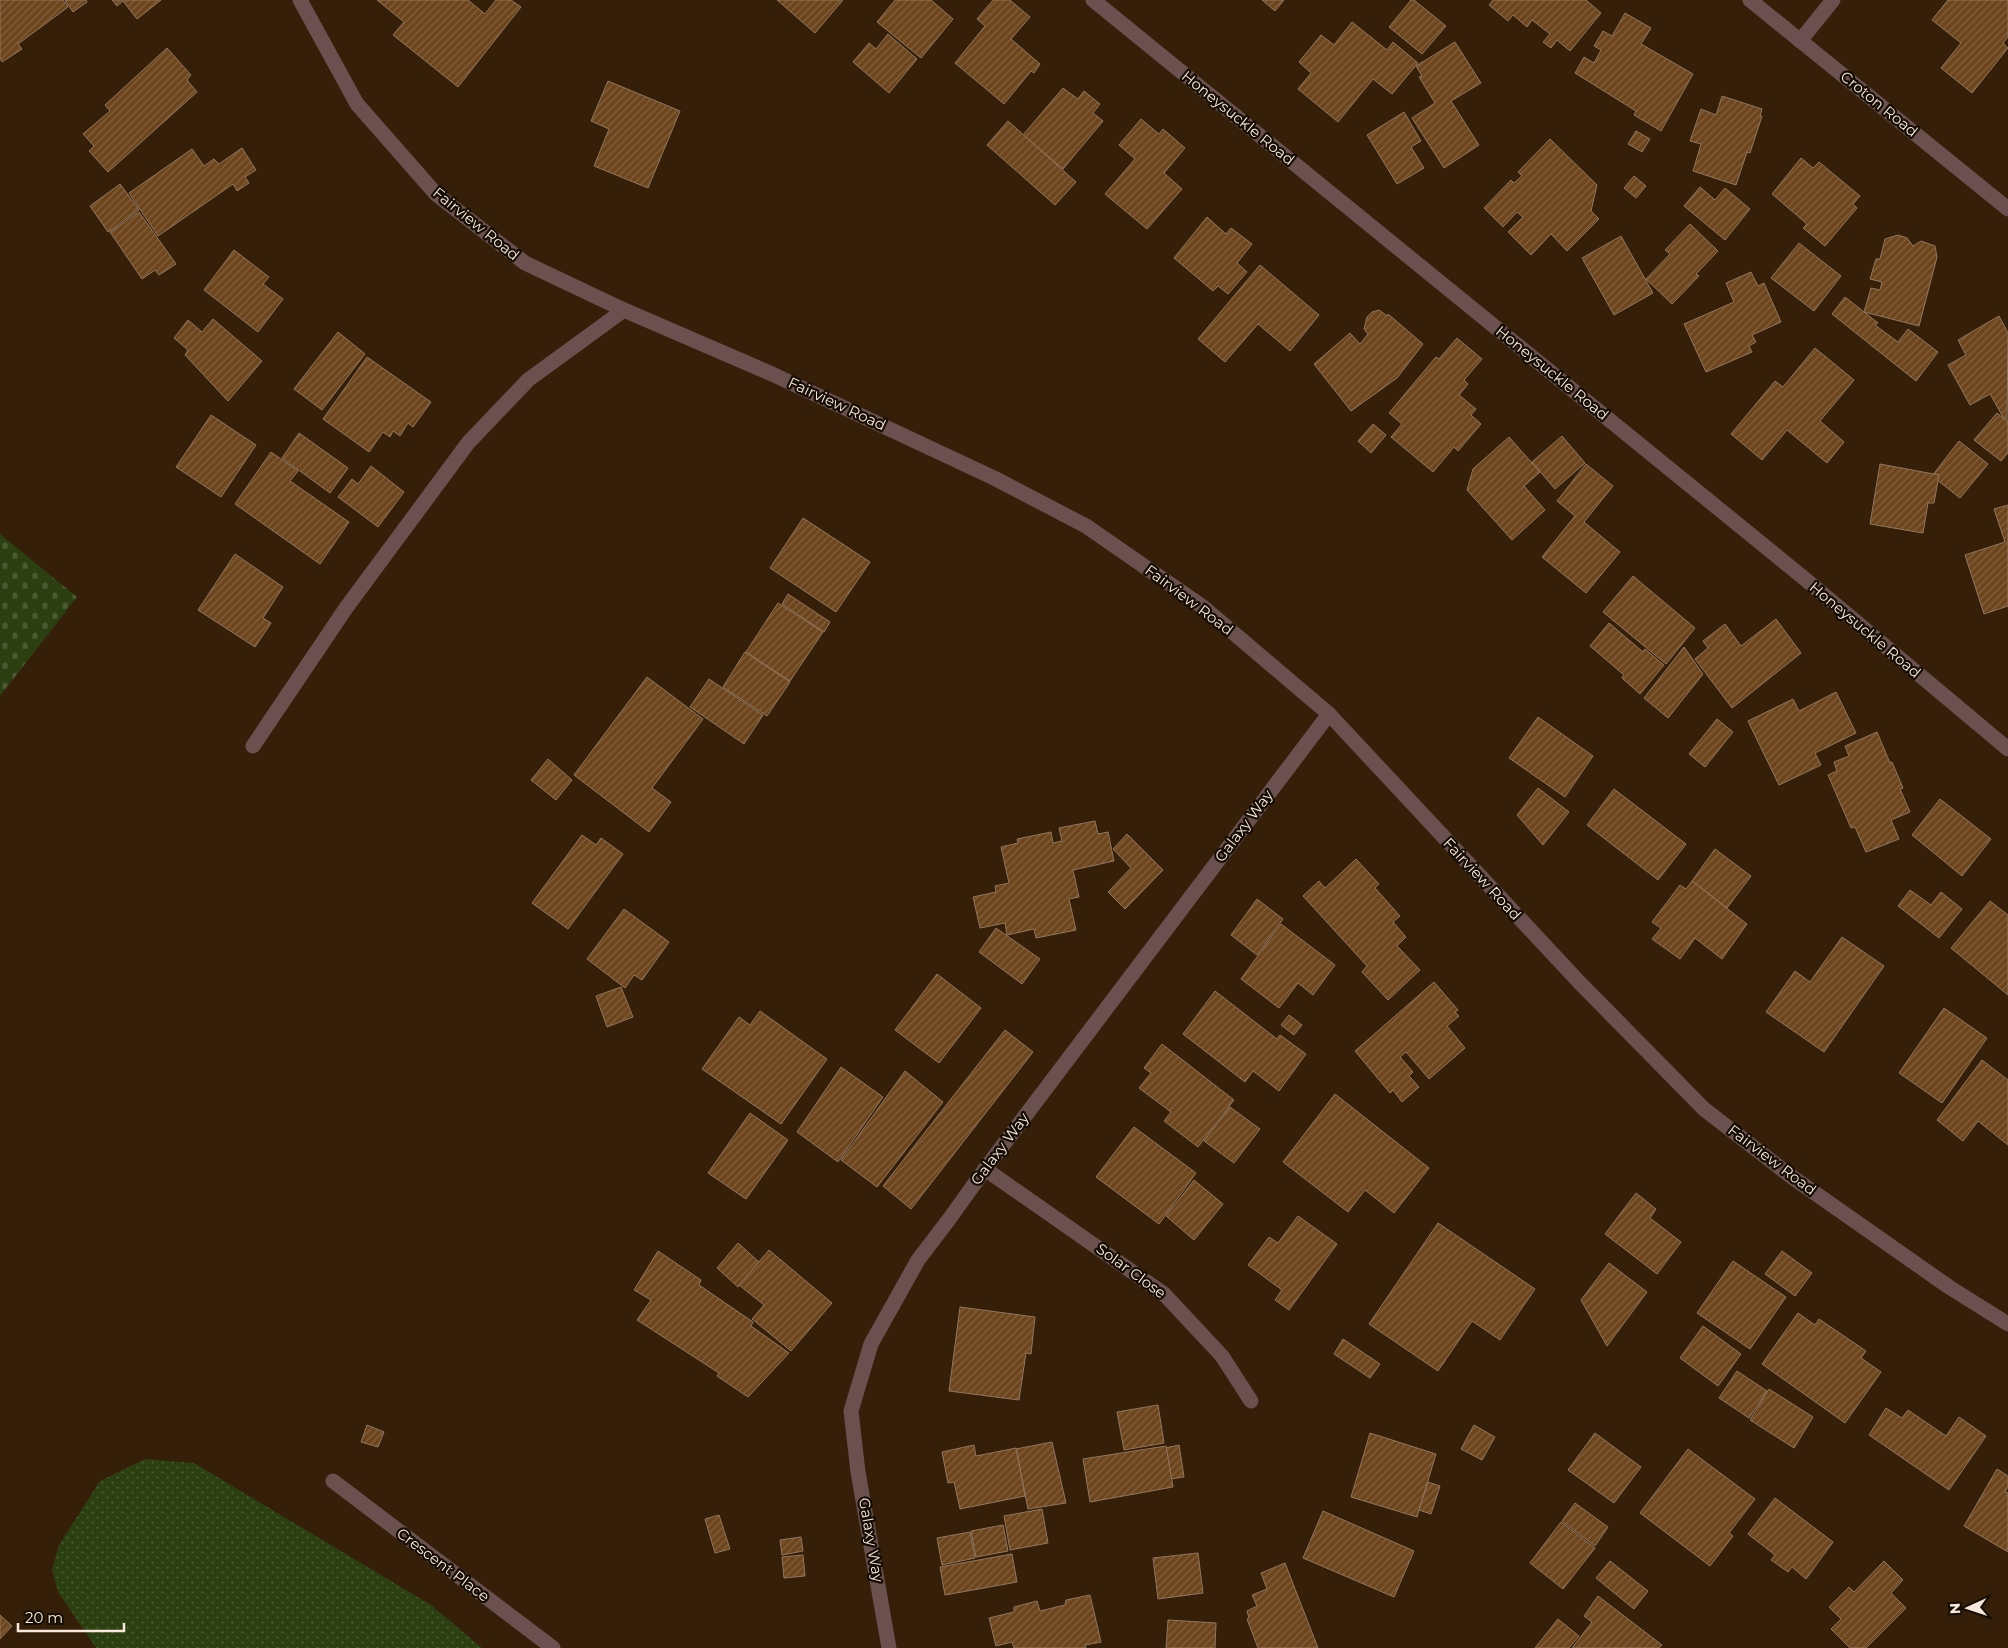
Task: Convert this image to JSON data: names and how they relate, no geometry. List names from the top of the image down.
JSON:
{
  "streets": {
    "street": [
      "Croton Road",
      "Honeysuckle Road",
      "Fairview Road",
      "Galaxy Way",
      "Solar Close",
      "Crescent Place"
    ]
  },
  "crossings": [
    ["Fairview Road", "Galaxy Way"],
    ["Galaxy Way", "Solar Close"]
  ],
  "scale_bar": "20 m",
  "north": "left"
}
